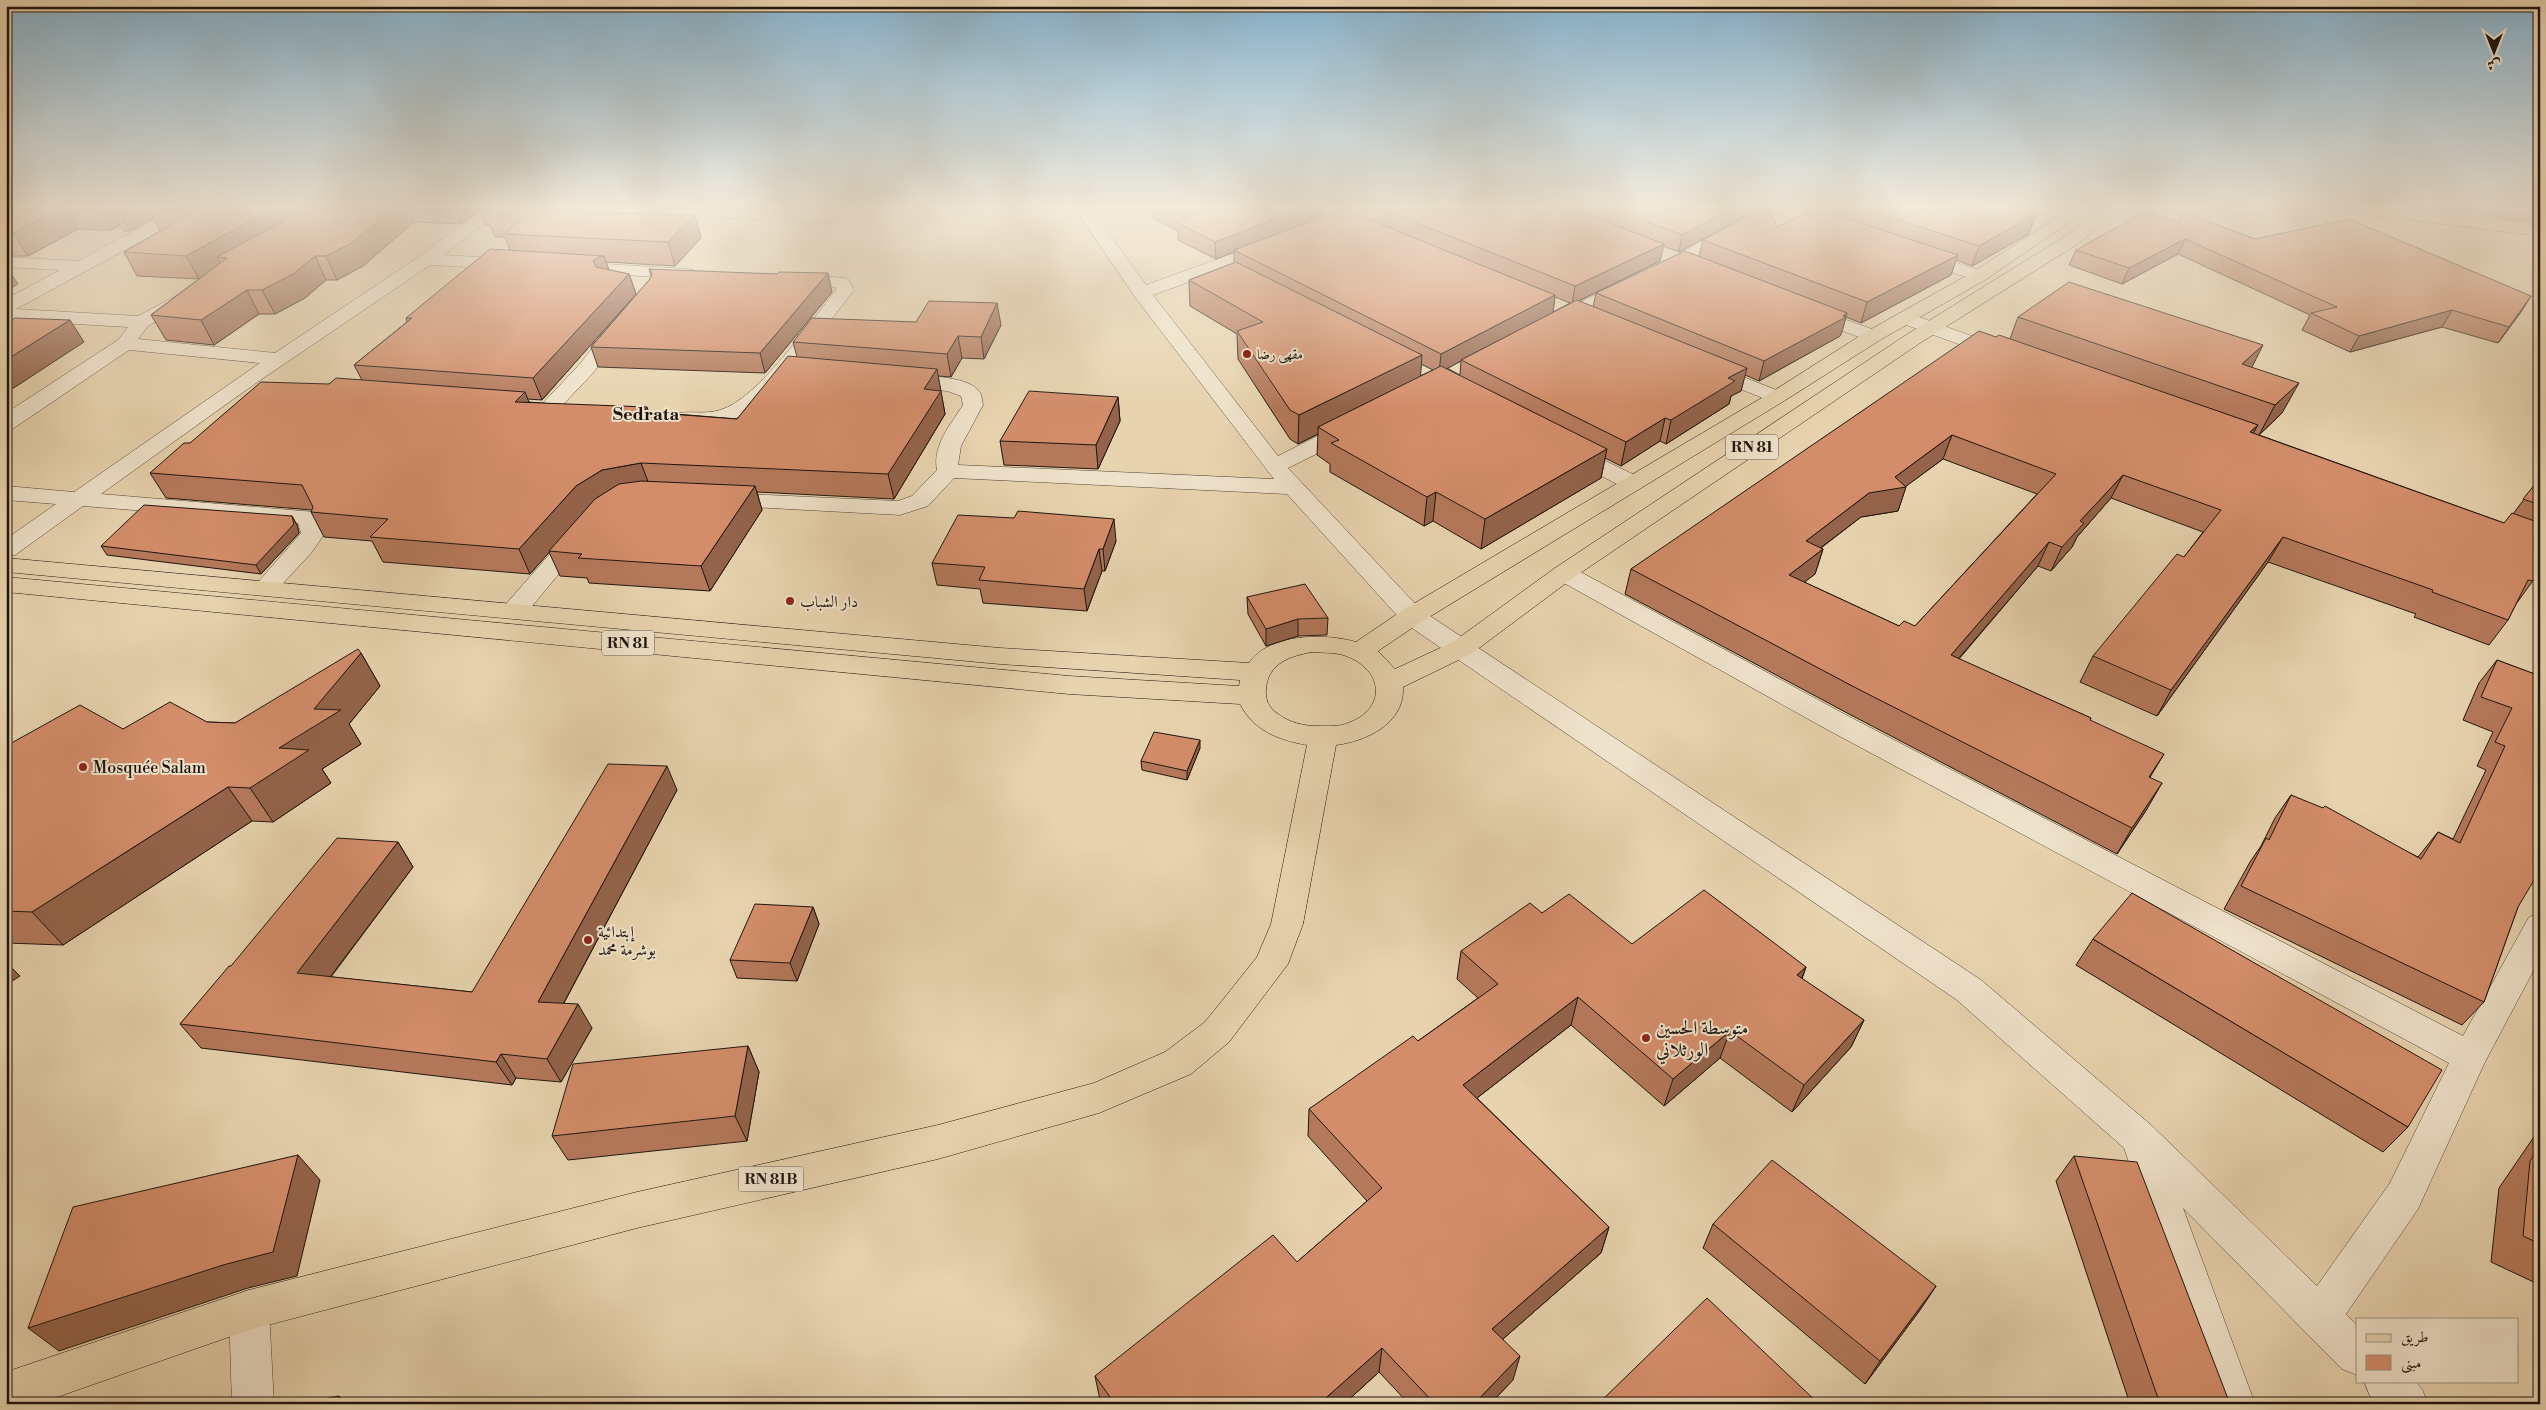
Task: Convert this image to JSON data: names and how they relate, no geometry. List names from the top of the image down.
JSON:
{
  "streets": {
    "main road": ["RN 81", "RN 81B"]
  },
  "crossings": [
    ["RN 81", "RN 81B"]
  ],
  "districts": ["Sedrata"],
  "places": [
    "مقهى رضا",
    "دار الشباب",
    "Mosquée Salam",
    "إبتدائية بوشرمة محمد",
    "متوسطة الحسين الورثلاني"
  ],
  "legend": ["طريق", "مبنى"],
  "north": "bottom"
}
